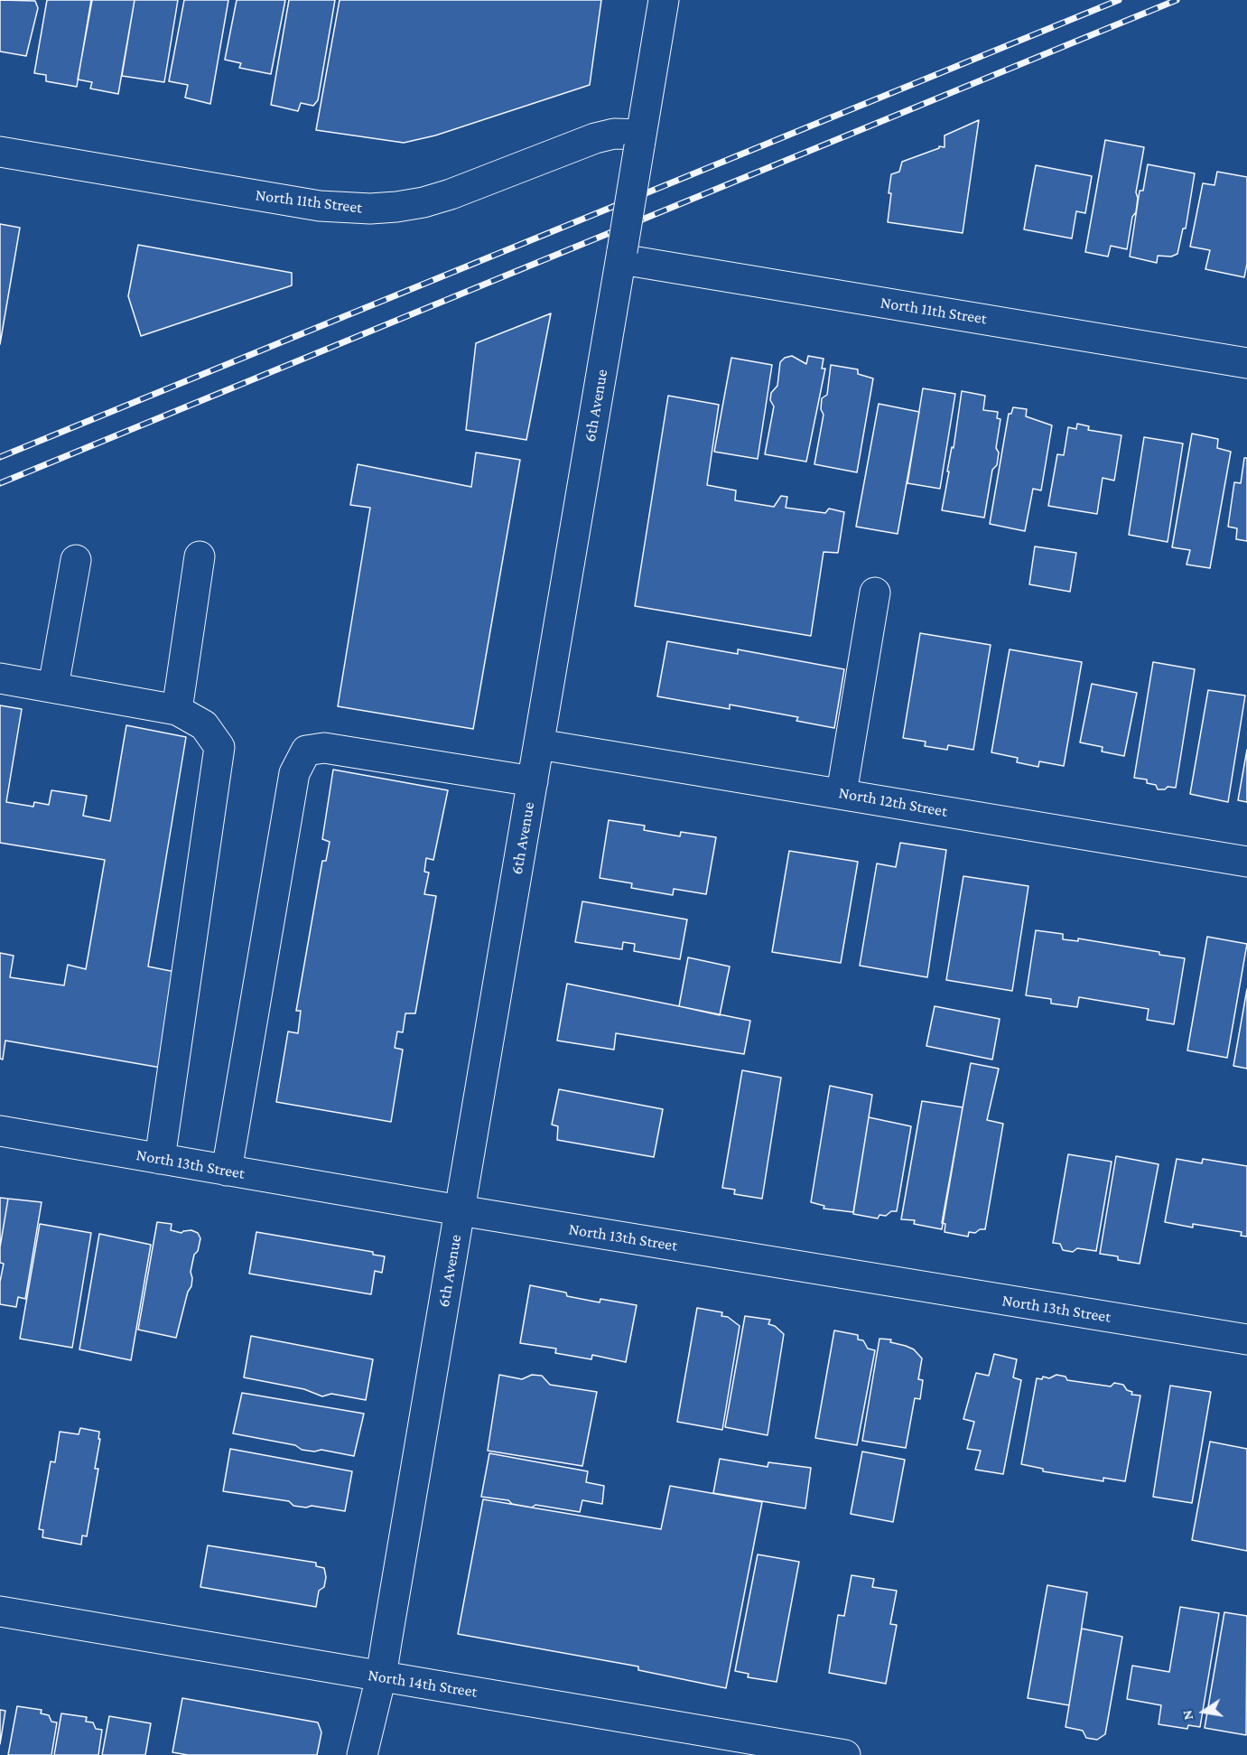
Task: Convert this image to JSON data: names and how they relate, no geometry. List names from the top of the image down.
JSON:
{
  "streets": {
    "street": [
      "North 11th Street",
      "6th Avenue",
      "North 12th Street",
      "North 13th Street",
      "North 14th Street"
    ]
  },
  "crossings": [
    ["North 11th Street", "6th Avenue"],
    ["6th Avenue", "North 12th Street"],
    ["6th Avenue", "North 13th Street"],
    ["6th Avenue", "North 14th Street"]
  ],
  "north": "left"
}
